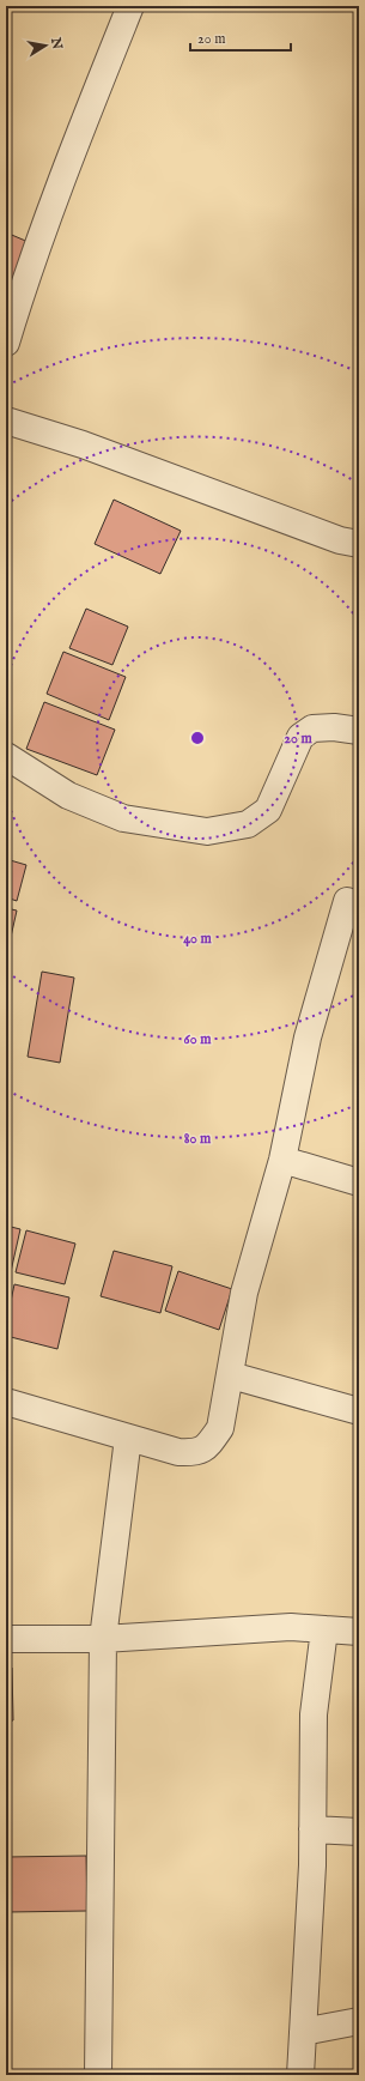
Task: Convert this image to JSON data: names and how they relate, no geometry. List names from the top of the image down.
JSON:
{
  "scale_bar": "20 m",
  "north": "right",
  "rings": [
    "20 m",
    "40 m",
    "60 m",
    "80 m"
  ]
}
